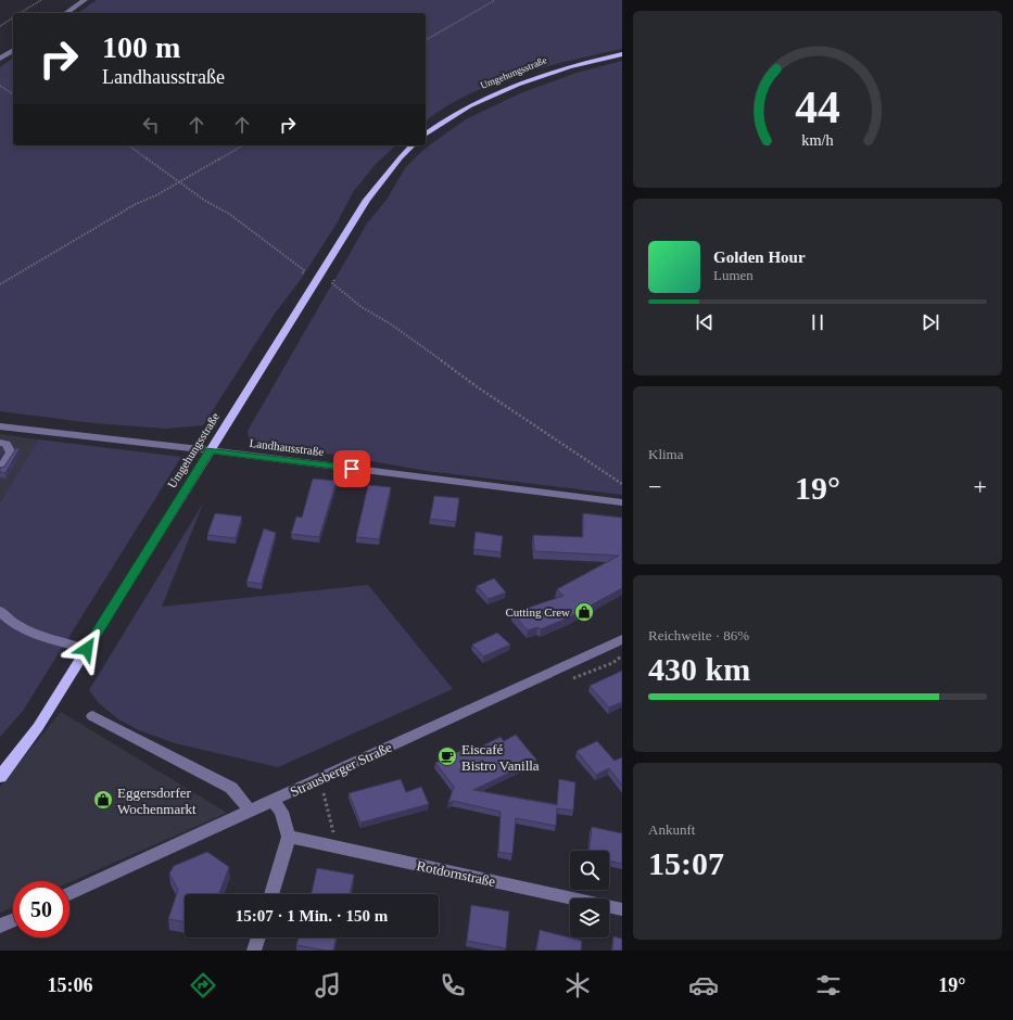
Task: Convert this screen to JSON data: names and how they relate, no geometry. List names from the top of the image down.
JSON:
{
  "streets": {
    "main road": ["Umgehungsstraße"],
    "street": ["Landhausstraße", "Strausberger Straße", "Rotdornstraße"]
  },
  "crossings": [
    ["Umgehungsstraße", "Landhausstraße"]
  ],
  "places": {
    "shop": ["Cutting Crew", "Eggersdorfer Wochenmarkt"],
    "cafe": ["Eiscafé Bistro Vanilla"]
  },
  "page": {
    "turn": ["100 m", "Landhausstraße"],
    "song": ["Golden Hour", "Lumen"],
    "tile": [
      "Klima",
      ["Reichweite · 86%", "430 km"],
      ["Ankunft", "15:07"]
    ],
    "heat": ["−", "19°", "+"],
    "limit": "50",
    "trip": "15:07 · 1 Min. · 150 m",
    "tabs": ["15:06", "19°"],
    "gauge": ["44", "km/h"]
  }
}
